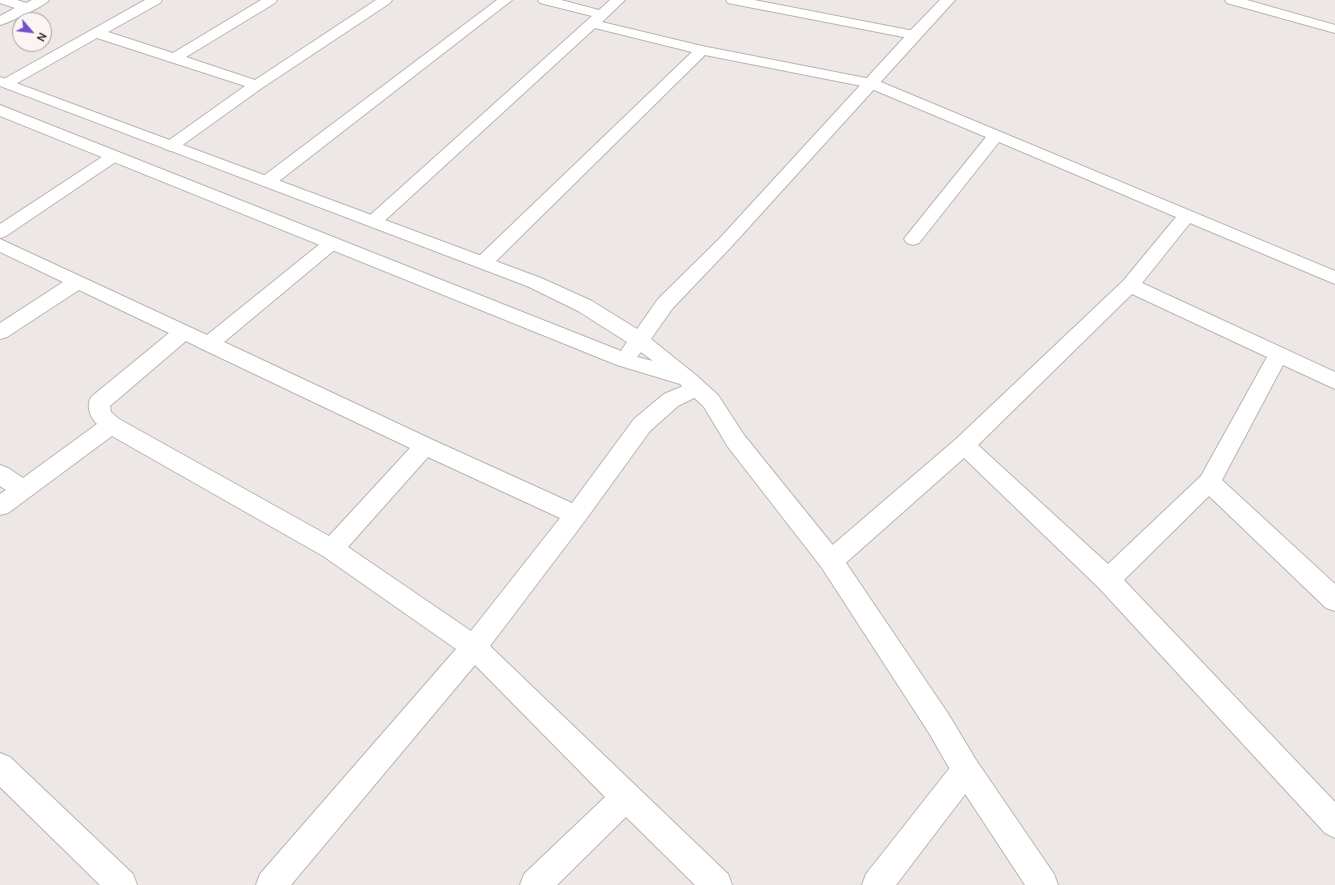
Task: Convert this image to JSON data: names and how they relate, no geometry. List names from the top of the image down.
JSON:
{
  "north": "bottom right"
}
